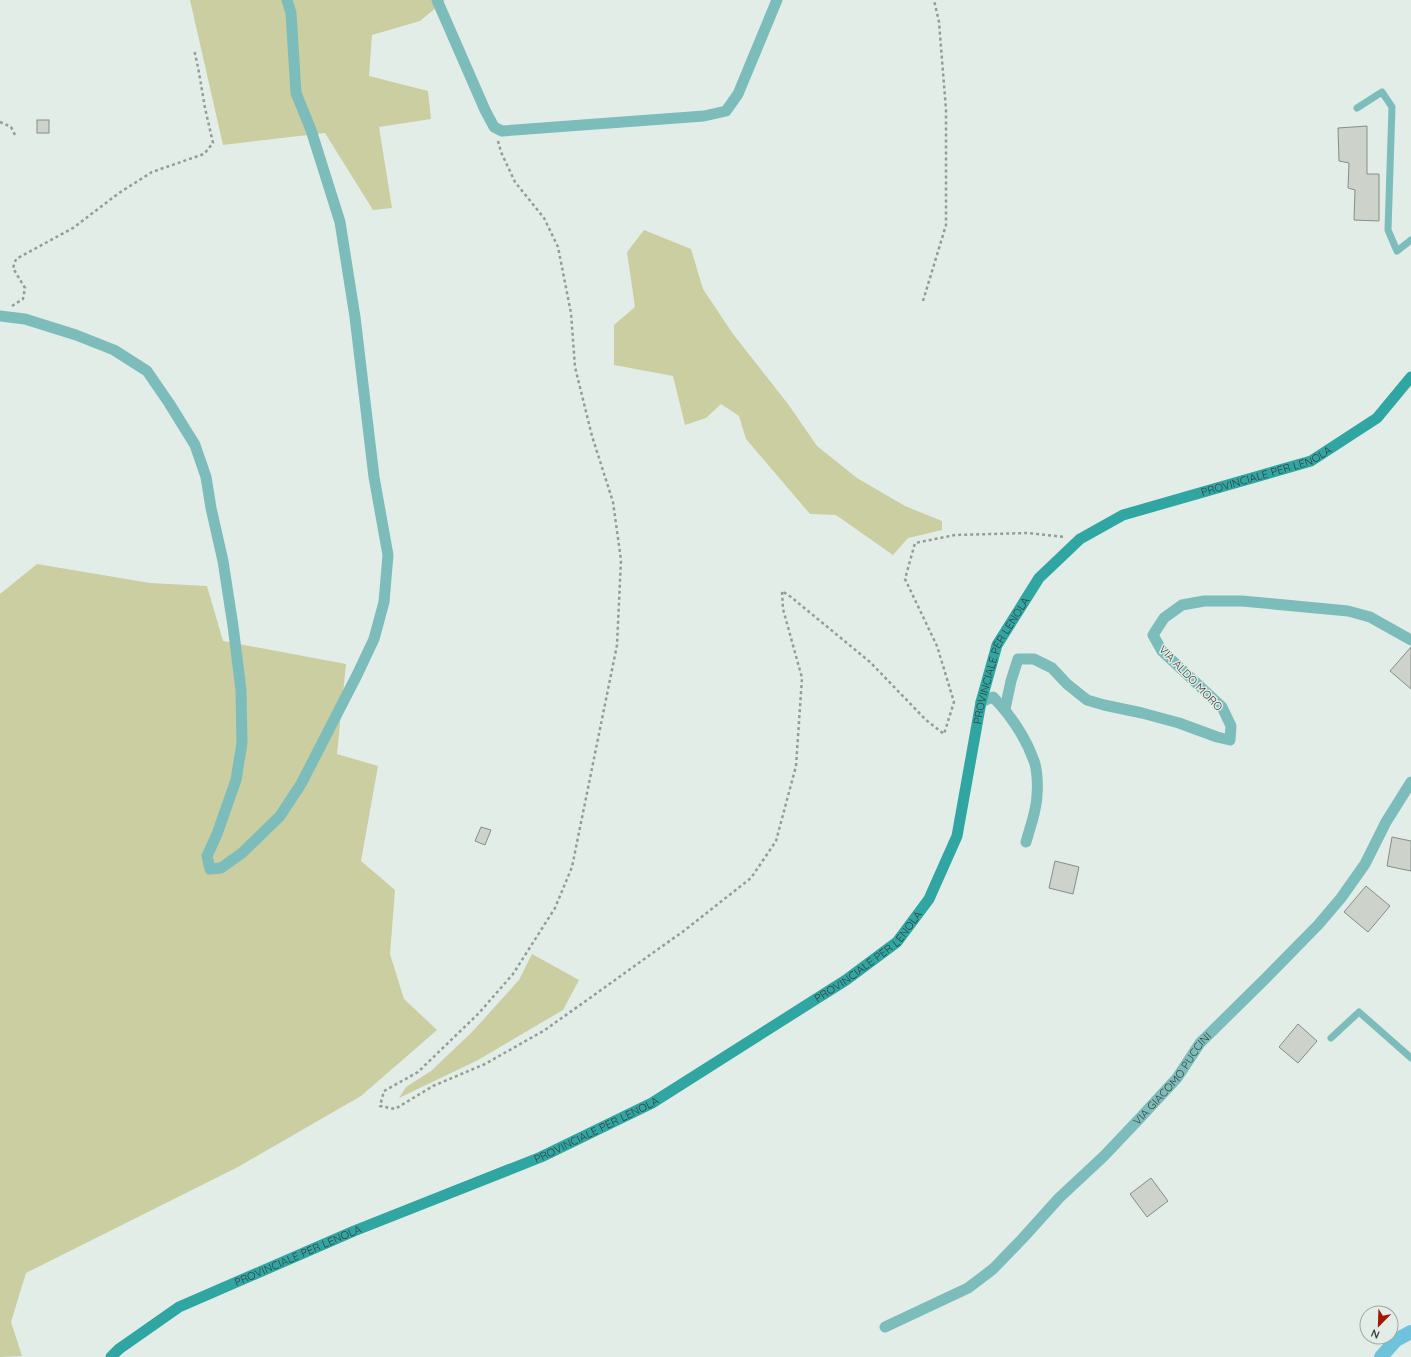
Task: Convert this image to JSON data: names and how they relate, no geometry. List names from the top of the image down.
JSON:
{
  "streets": {
    "main road": ["PROVINCIALE PER LENOLA"],
    "street": ["VIA ALDO MORO", "VIA GIACOMO PUCCINI"]
  },
  "north": "bottom left"
}
